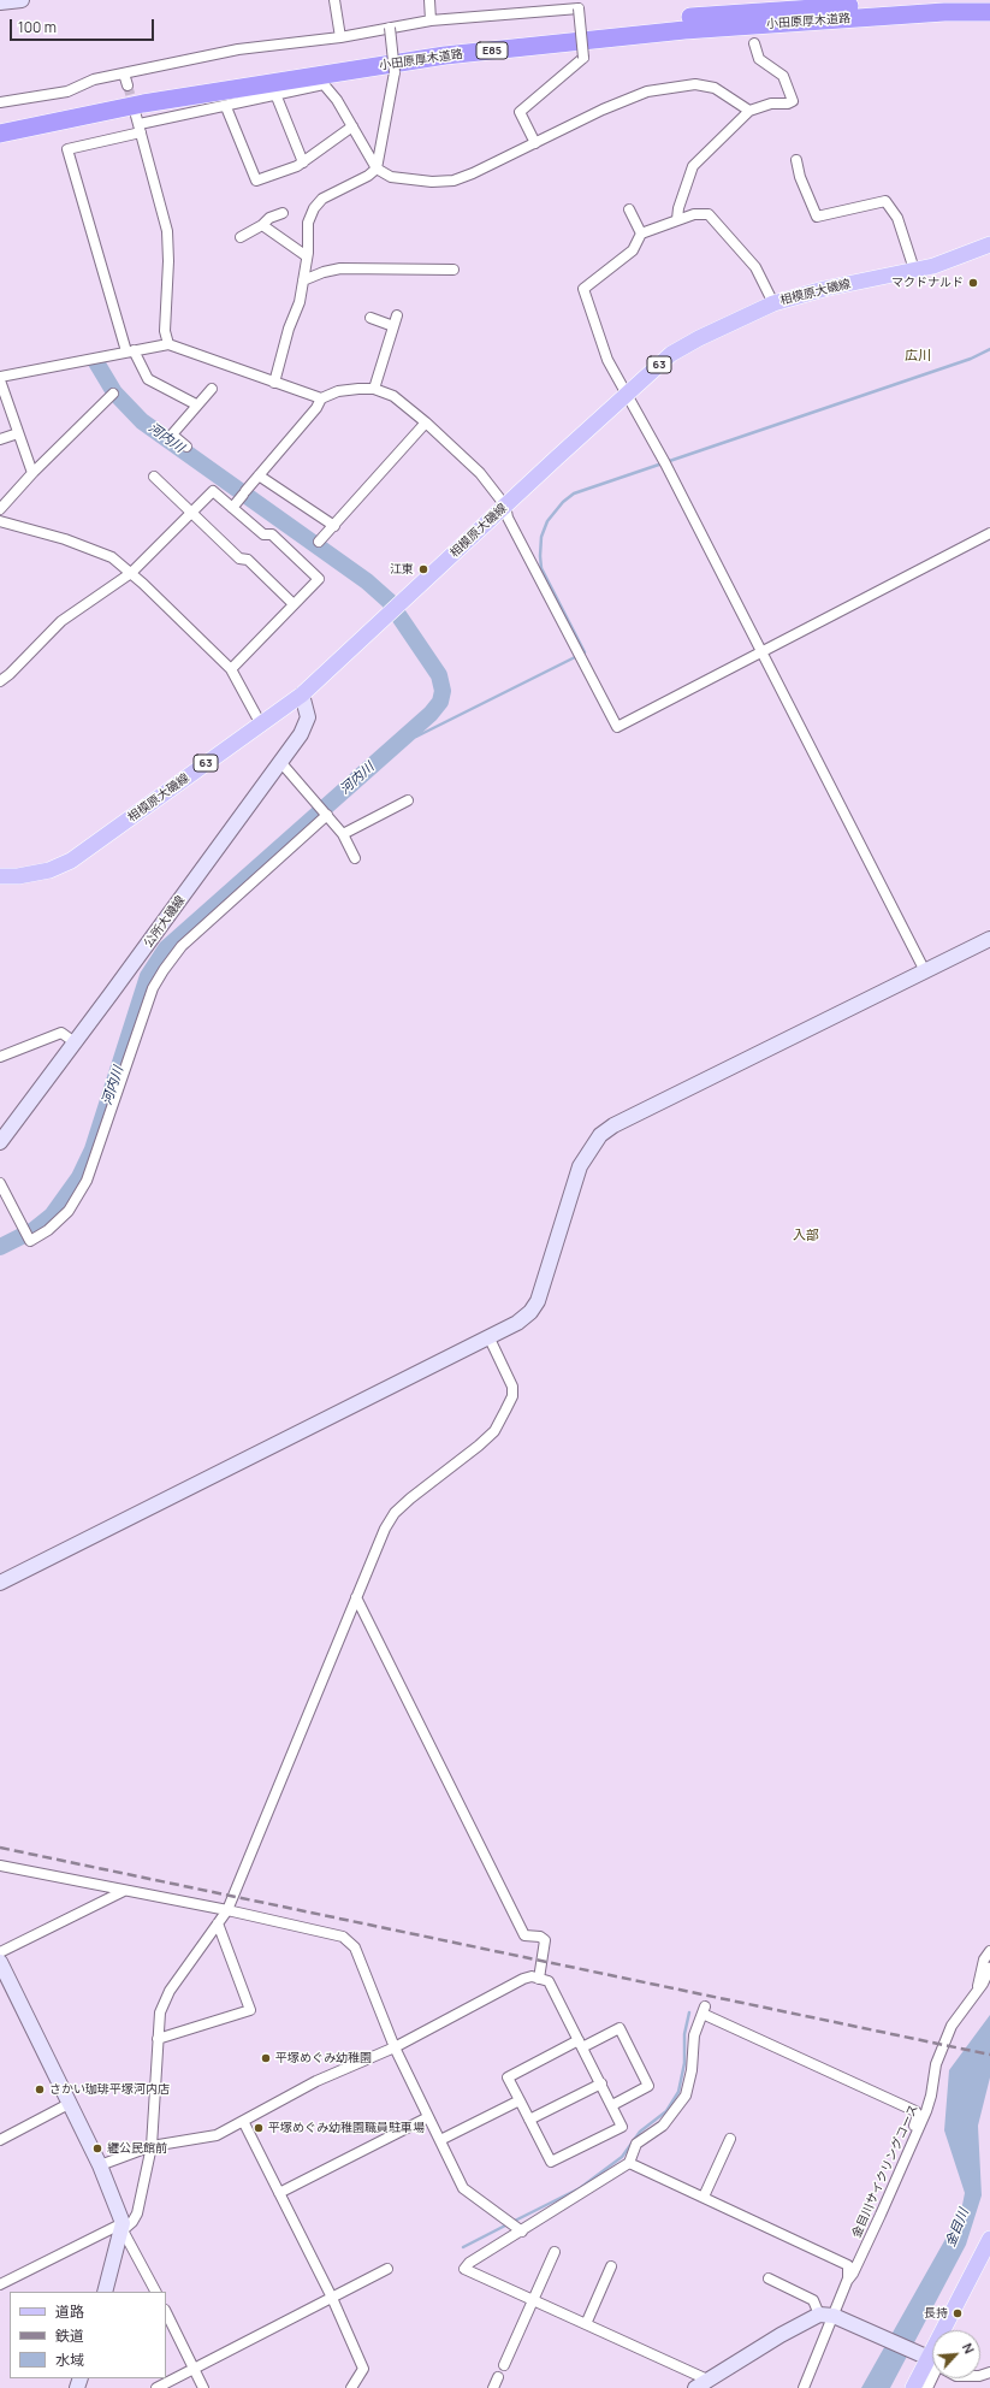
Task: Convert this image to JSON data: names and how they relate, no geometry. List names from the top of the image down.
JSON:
{
  "streets": {
    "highway": ["小田原厚木道路", "E85"],
    "main road": ["相模原大磯線", "63"],
    "street": ["公所大磯線", "金目川サイクリングコース"]
  },
  "crossings": [
    ["相模原大磯線", "公所大磯線"]
  ],
  "districts": ["広川", "入部"],
  "water": ["河内川", "金目川"],
  "places": [
    "マクドナルド",
    "江東",
    "平塚めぐみ幼稚園",
    "さかい珈琲平塚河内店",
    "平塚めぐみ幼稚園職員駐車場",
    "纒公民館前",
    "長持"
  ],
  "legend": ["道路", "鉄道", "水域"],
  "scale_bar": "100 m",
  "north": "top right"
}
